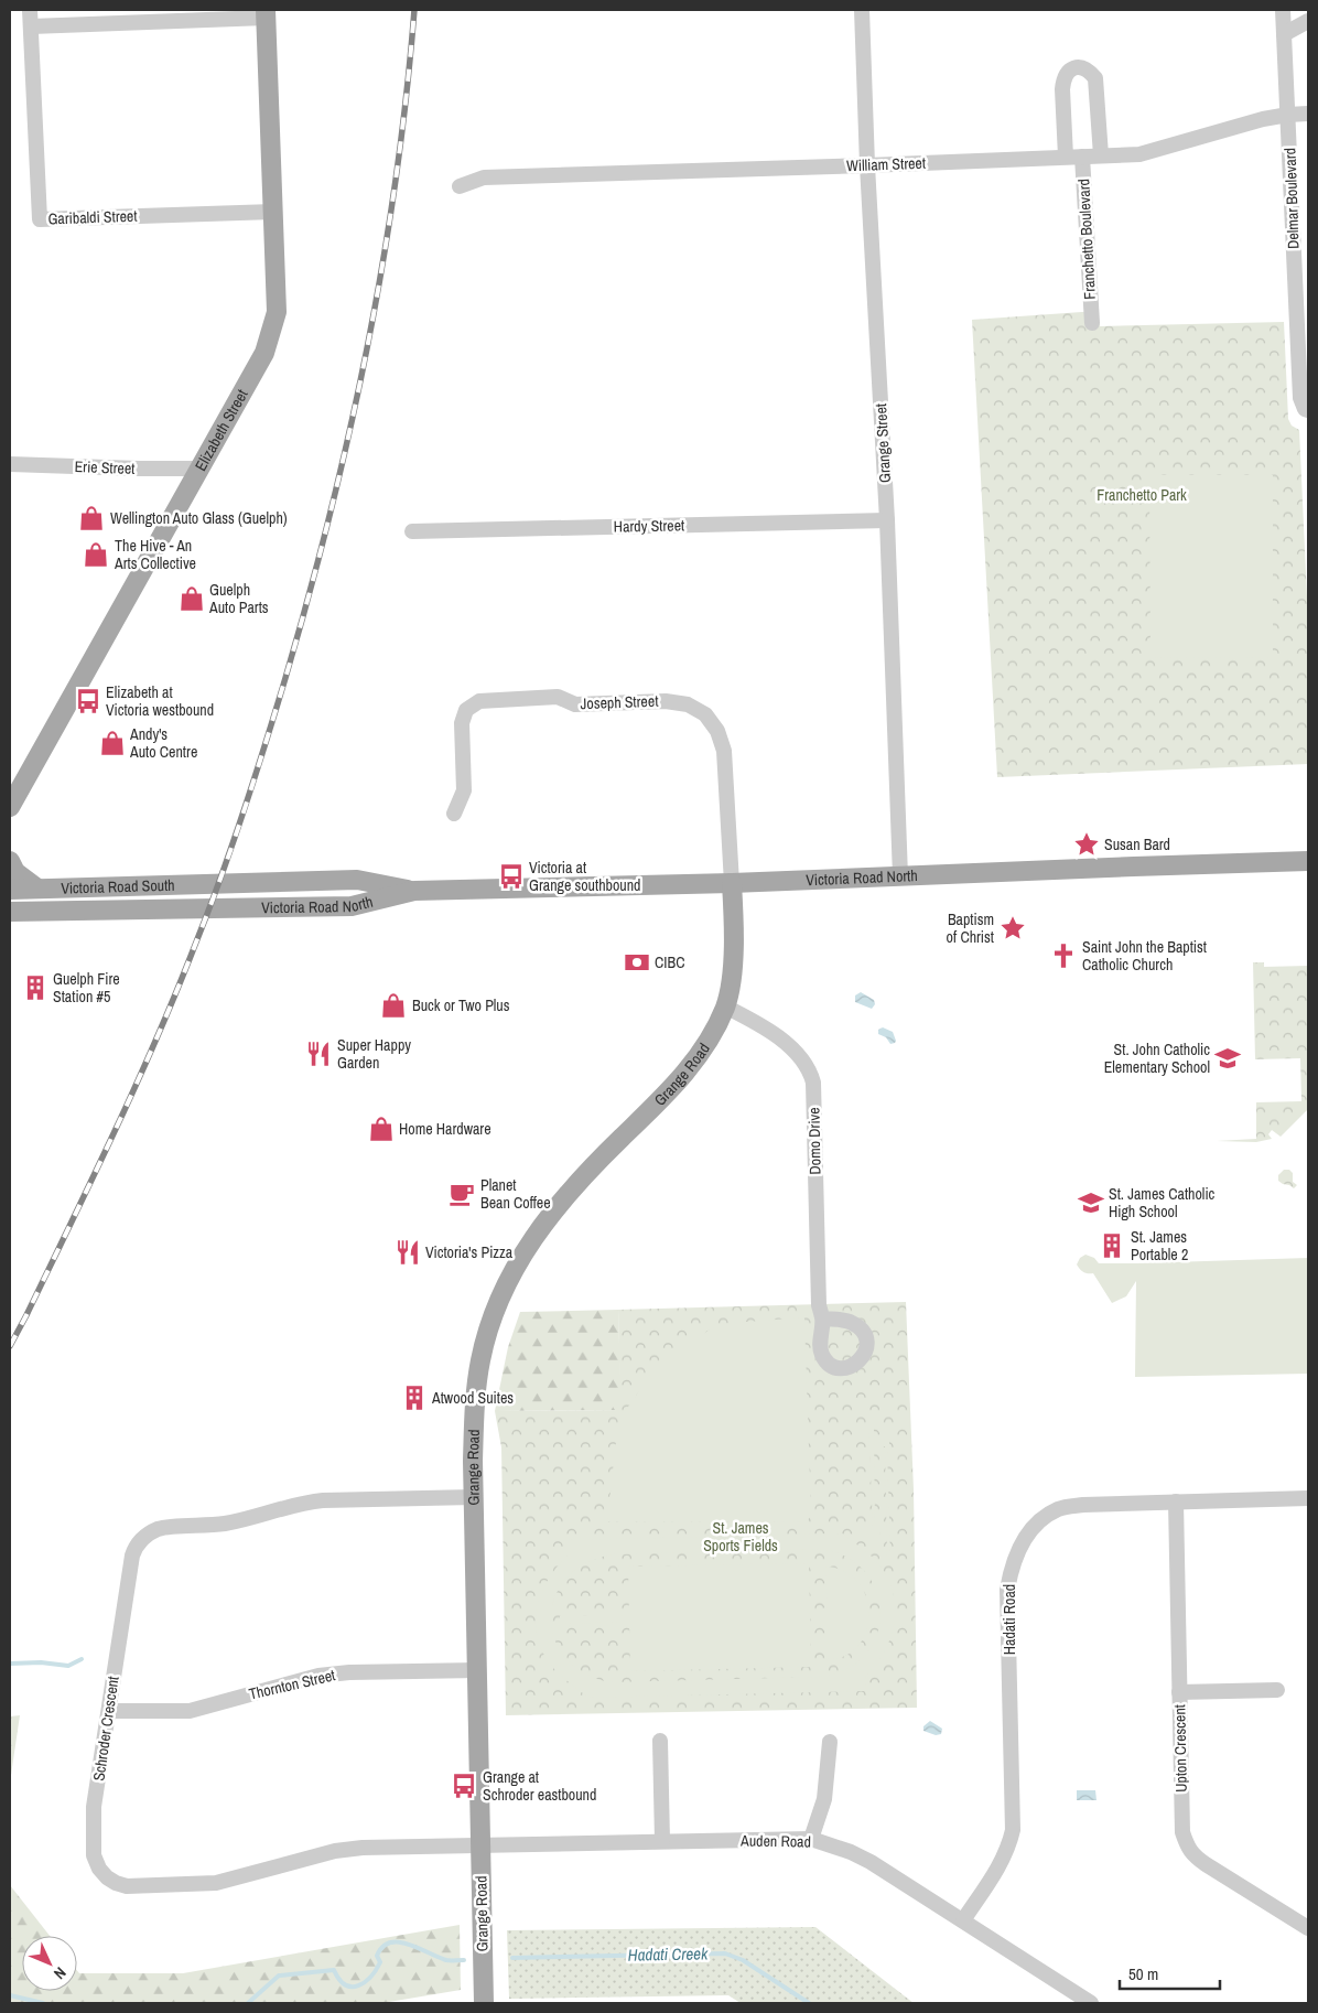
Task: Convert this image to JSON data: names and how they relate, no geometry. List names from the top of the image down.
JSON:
{
  "streets": {
    "main road": [
      "Elizabeth Street",
      "Victoria Road North",
      "Victoria Road South",
      "Grange Road"
    ],
    "street": [
      "William Street",
      "Delmar Boulevard",
      "Garibaldi Street",
      "Franchetto Boulevard",
      "Grange Street",
      "Erie Street",
      "Hardy Street",
      "Joseph Street",
      "Domo Drive",
      "Hadati Road",
      "Thornton Street",
      "Schroder Crescent",
      "Upton Crescent",
      "Auden Road"
    ]
  },
  "crossings": [
    ["William Street", "Delmar Boulevard"],
    ["William Street", "Franchetto Boulevard"],
    ["William Street", "Grange Street"],
    ["Garibaldi Street", "Elizabeth Street"],
    ["Elizabeth Street", "Erie Street"],
    ["Grange Street", "Hardy Street"],
    ["Grange Street", "Victoria Road North"],
    ["Joseph Street", "Victoria Road North"],
    ["Joseph Street", "Grange Road"],
    ["Victoria Road North", "Victoria Road South"],
    ["Victoria Road North", "Grange Road"],
    ["Grange Road", "Domo Drive"],
    ["Grange Road", "Thornton Street"],
    ["Grange Road", "Schroder Crescent"],
    ["Grange Road", "Auden Road"],
    ["Hadati Road", "Upton Crescent"],
    ["Hadati Road", "Auden Road"],
    ["Thornton Street", "Schroder Crescent"],
    ["Schroder Crescent", "Auden Road"]
  ],
  "water": ["Hadati Creek"],
  "parks": ["Franchetto Park", "St. James Sports Fields"],
  "places": {
    "shop": [
      "Wellington Auto Glass (Guelph)",
      "The Hive - An Arts Collective",
      "Guelph Auto Parts",
      "Andy's Auto Centre",
      "Buck or Two Plus",
      "Home Hardware"
    ],
    "bus stop": ["Elizabeth at Victoria westbound", "Victoria at Grange southbound", "Grange at Schroder eastbound"],
    "place": ["Susan Bard", "Baptism of Christ"],
    "church": ["Saint John the Baptist Catholic Church"],
    "bank": ["CIBC"],
    "building": ["Guelph Fire Station #5", "St. James Portable 2", "Atwood Suites"],
    "restaurant": ["Super Happy Garden", "Victoria's Pizza"],
    "school or university": ["St. John Catholic Elementary School", "St. James Catholic High School"],
    "cafe": ["Planet Bean Coffee"]
  },
  "scale_bar": "50 m",
  "north": "bottom right"
}
